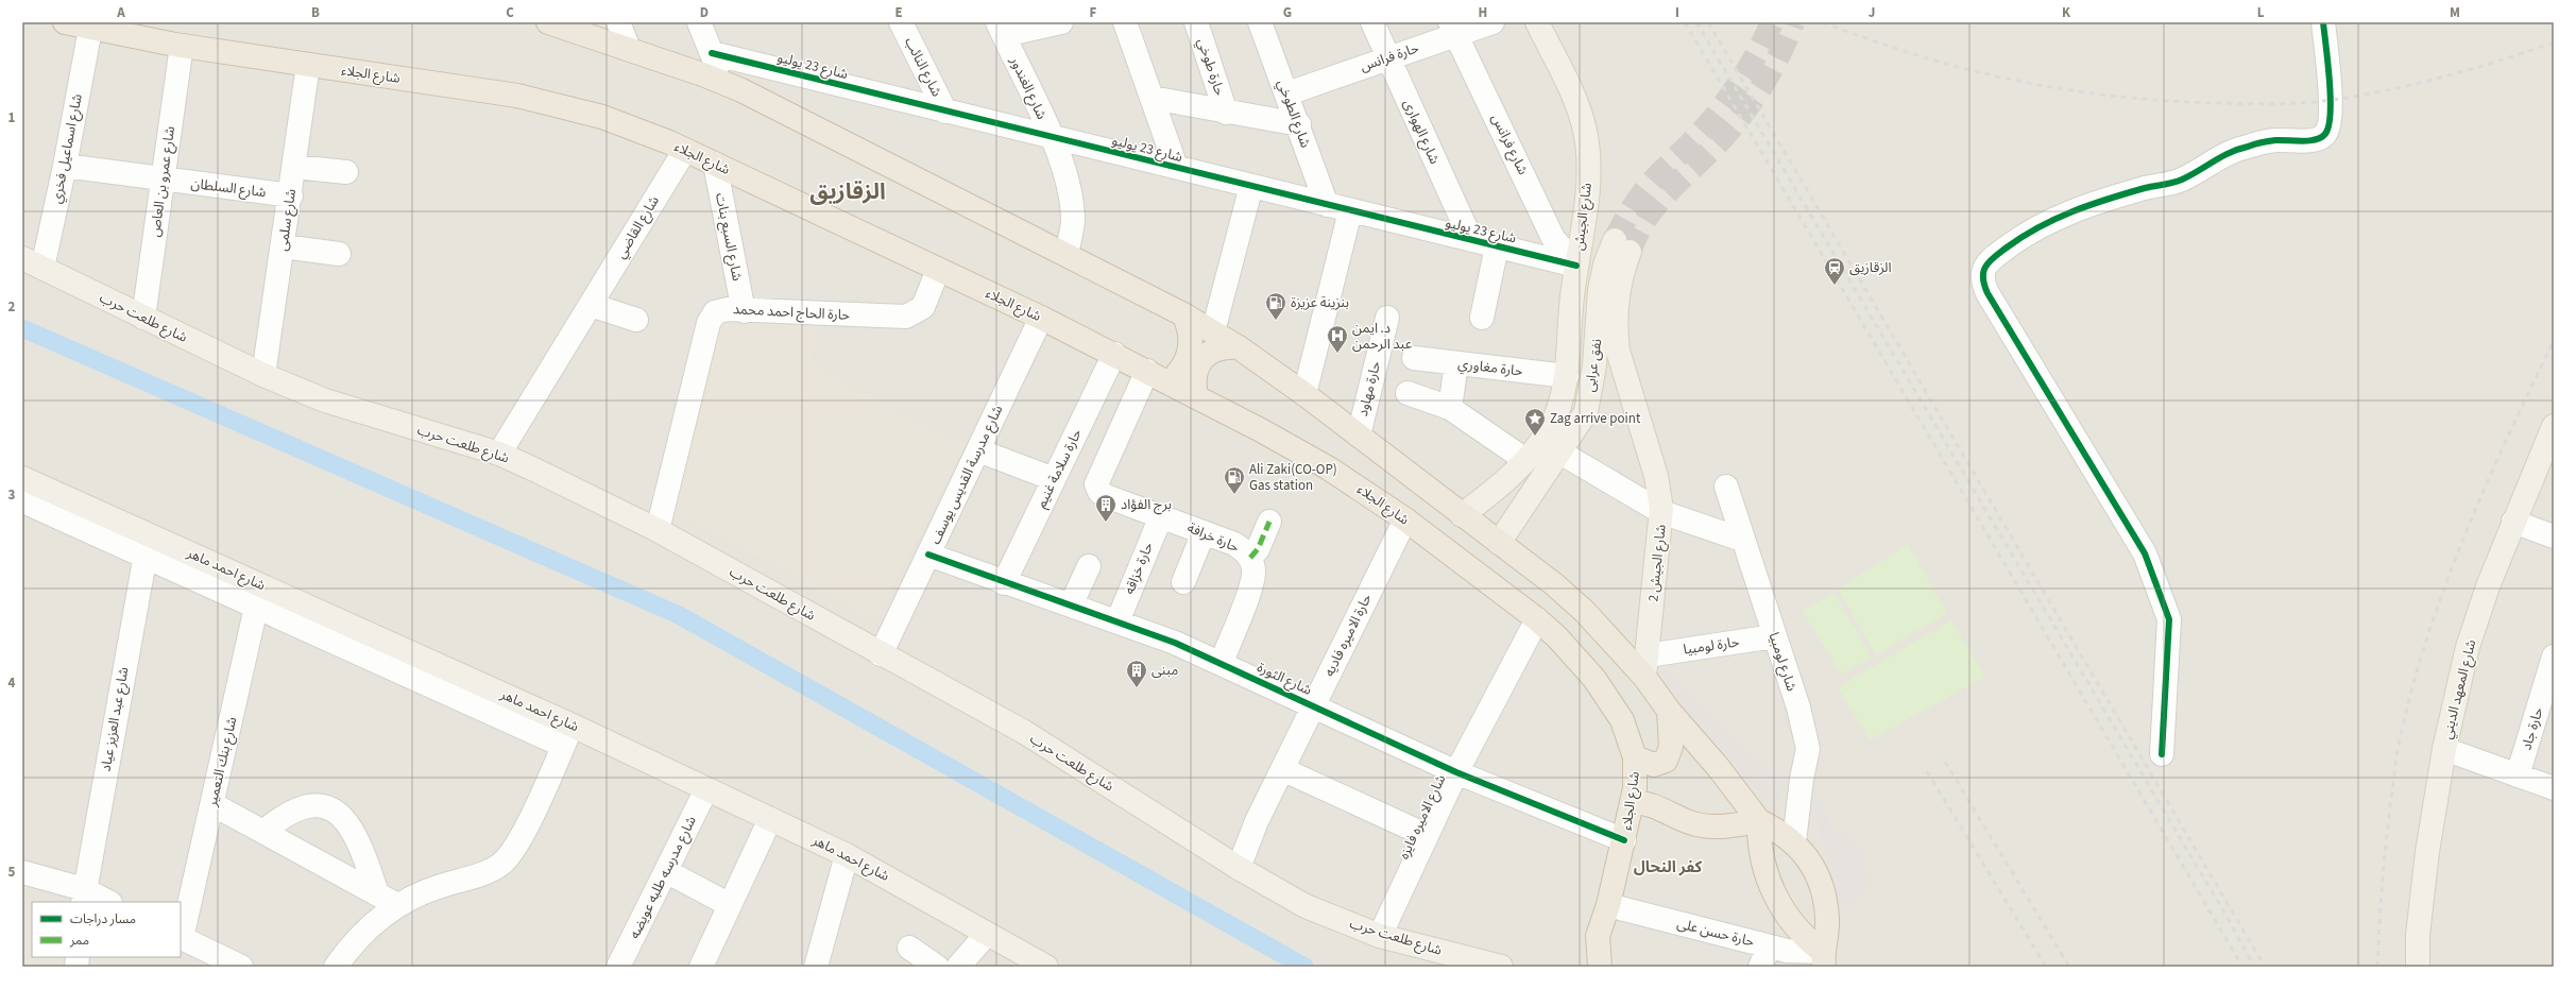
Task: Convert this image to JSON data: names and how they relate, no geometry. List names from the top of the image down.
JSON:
{
  "streets": {
    "highway": ["شارع الجلاء"],
    "main road": [
      "شارع الجيش",
      "شارع طلعت حرب",
      "نفق عرابى",
      "شارع الجيش 2",
      "شارع احمد ماهر",
      "شارع المعهد الديني"
    ],
    "street": [
      "حارة فرانس",
      "شارع 23 يوليو",
      "شارع النائب",
      "حارة طوخي",
      "شارع الغندور",
      "شارع الطوخي",
      "شارع الهوارى",
      "شارع فرانس",
      "شارع اسماعيل فخري",
      "شارع عمرو بن العاص",
      "شارع السلطان",
      "شارع سلمى",
      "شارع القاضي",
      "شارع السبع بنات",
      "حارة الحاج احمد محمد",
      "حارة مغاوري",
      "حارة مهاود",
      "حارة سلامة غنيم",
      "شارع مدرسة القديس يوسف",
      "حارة خرافة",
      "حارة خزاقه",
      "حارة الاميره فاديه",
      "حارة لومبيا",
      "شارع لومبيا",
      "شارع الثورة",
      "شارع عبد العزيز عياد",
      "حارة جاد",
      "شارع بنك التعمير",
      "شارع الاميره فايزه",
      "شارع مدرسه طلبه عويضه",
      "حارة حسن على"
    ]
  },
  "crossings": [
    ["حارة فرانس", "شارع الطوخي"],
    ["حارة فرانس", "شارع الهوارى"],
    ["حارة فرانس", "شارع فرانس"],
    ["شارع 23 يوليو", "شارع النائب"],
    ["شارع 23 يوليو", "شارع الغندور"],
    ["شارع 23 يوليو", "شارع الطوخي"],
    ["شارع 23 يوليو", "شارع الهوارى"],
    ["شارع 23 يوليو", "شارع فرانس"],
    ["شارع الجلاء", "شارع اسماعيل فخري"],
    ["شارع الجلاء", "شارع عمرو بن العاص"],
    ["شارع الجلاء", "شارع سلمى"],
    ["شارع الجلاء", "شارع القاضي"],
    ["شارع الجلاء", "شارع السبع بنات"],
    ["شارع الجلاء", "حارة الحاج احمد محمد"],
    ["شارع الجلاء", "حارة سلامة غنيم"],
    ["شارع الجلاء", "شارع مدرسة القديس يوسف"],
    ["شارع الجلاء", "حارة خرافة"],
    ["شارع الجلاء", "حارة الاميره فاديه"],
    ["شارع الجلاء", "شارع الثورة"],
    ["شارع الجلاء", "شارع الاميره فايزه"],
    ["شارع الجلاء", "حارة حسن على"],
    ["شارع فرانس", "شارع الجيش"],
    ["شارع اسماعيل فخري", "شارع السلطان"],
    ["شارع اسماعيل فخري", "شارع طلعت حرب"],
    ["شارع عمرو بن العاص", "شارع السلطان"],
    ["شارع عمرو بن العاص", "شارع طلعت حرب"],
    ["شارع السلطان", "شارع سلمى"],
    ["شارع الجيش", "نفق عرابى"],
    ["شارع الجيش", "حارة مغاوري"],
    ["شارع الجيش", "شارع الجيش 2"],
    ["شارع سلمى", "شارع طلعت حرب"],
    ["شارع القاضي", "شارع طلعت حرب"],
    ["شارع السبع بنات", "حارة الحاج احمد محمد"],
    ["حارة الحاج احمد محمد", "شارع طلعت حرب"],
    ["شارع طلعت حرب", "شارع مدرسة القديس يوسف"],
    ["شارع طلعت حرب", "حارة الاميره فاديه"],
    ["شارع طلعت حرب", "شارع الاميره فايزه"],
    ["نفق عرابى", "شارع الجيش 2"],
    ["حارة سلامة غنيم", "شارع الثورة"],
    ["شارع مدرسة القديس يوسف", "شارع الثورة"],
    ["حارة خرافة", "حارة خزاقه"],
    ["حارة خرافة", "شارع الثورة"],
    ["شارع الجيش 2", "حارة لومبيا"],
    ["حارة خزاقه", "شارع الثورة"],
    ["شارع احمد ماهر", "شارع عبد العزيز عياد"],
    ["شارع احمد ماهر", "شارع بنك التعمير"],
    ["شارع احمد ماهر", "شارع مدرسه طلبه عويضه"],
    ["حارة الاميره فاديه", "شارع الثورة"],
    ["حارة لومبيا", "شارع لومبيا"],
    ["شارع الثورة", "شارع الاميره فايزه"]
  ],
  "districts": ["الزقازيق", "كفر النحال"],
  "places": {
    "station": ["الزقازيق"],
    "fuel station": ["بنزينة عزيزة", "Ali Zaki(CO-OP) Gas station"],
    "hospital": ["د. ايمن عبد الرحمن"],
    "place": ["Zag arrive point"],
    "building": ["برج الفؤاد", "مبنى"]
  },
  "legend": ["مسار دراجات", "ممر"],
  "grid": {
    "columns": [
      "A",
      "B",
      "C",
      "D",
      "E",
      "F",
      "G",
      "H",
      "I",
      "J",
      "K",
      "L",
      "M"
    ],
    "rows": [
      "1",
      "2",
      "3",
      "4",
      "5"
    ]
  }
}
